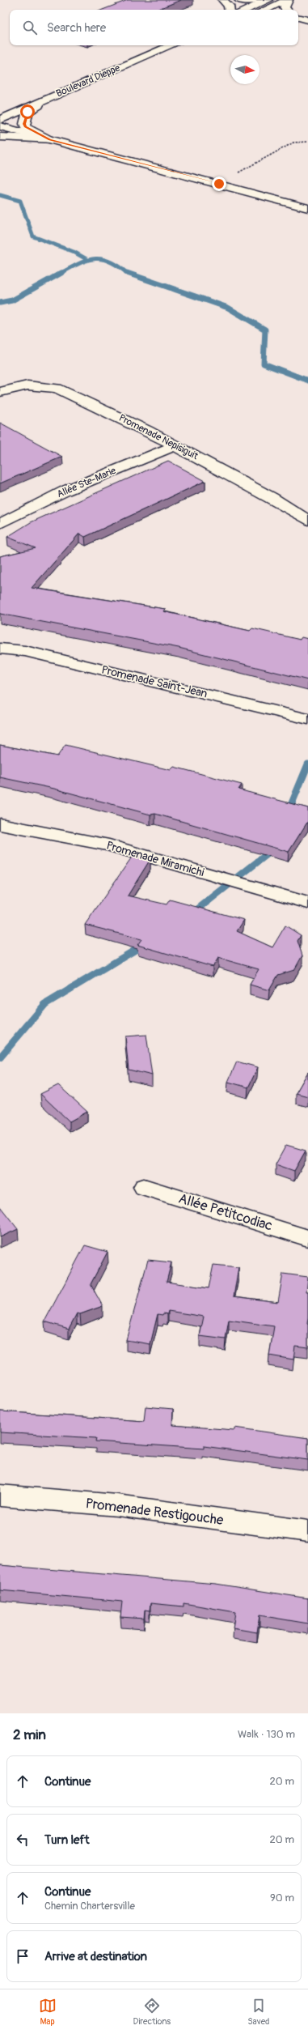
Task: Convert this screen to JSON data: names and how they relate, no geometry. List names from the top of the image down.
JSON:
{
  "streets": {
    "street": [
      "Boulevard Dieppe",
      "Promenade Nepisiguit",
      "Allée Ste-Marie",
      "Promenade Saint-Jean",
      "Promenade Miramichi",
      "Allée Petitcodiac",
      "Promenade Restigouche"
    ]
  },
  "crossings": [
    ["Promenade Nepisiguit", "Allée Ste-Marie"]
  ],
  "north": "right",
  "page": {
    "search": "Search here",
    "heading": ["2 min", "Walk · 130 m"],
    "list": [
      ["Continue", "20 m"],
      ["Turn left", "20 m"],
      ["Continue", "Chemin Chartersville", "90 m"],
      "Arrive at destination"
    ],
    "nav": ["Map", "Directions", "Saved"]
  }
}
